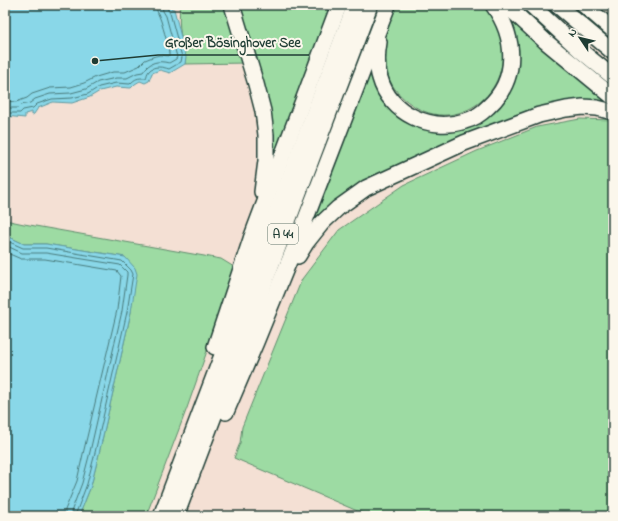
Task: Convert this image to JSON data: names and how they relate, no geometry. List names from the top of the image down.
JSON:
{
  "streets": {
    "highway": ["A 44"]
  },
  "places": ["Großer Bösinghover See"],
  "north": "top left"
}
